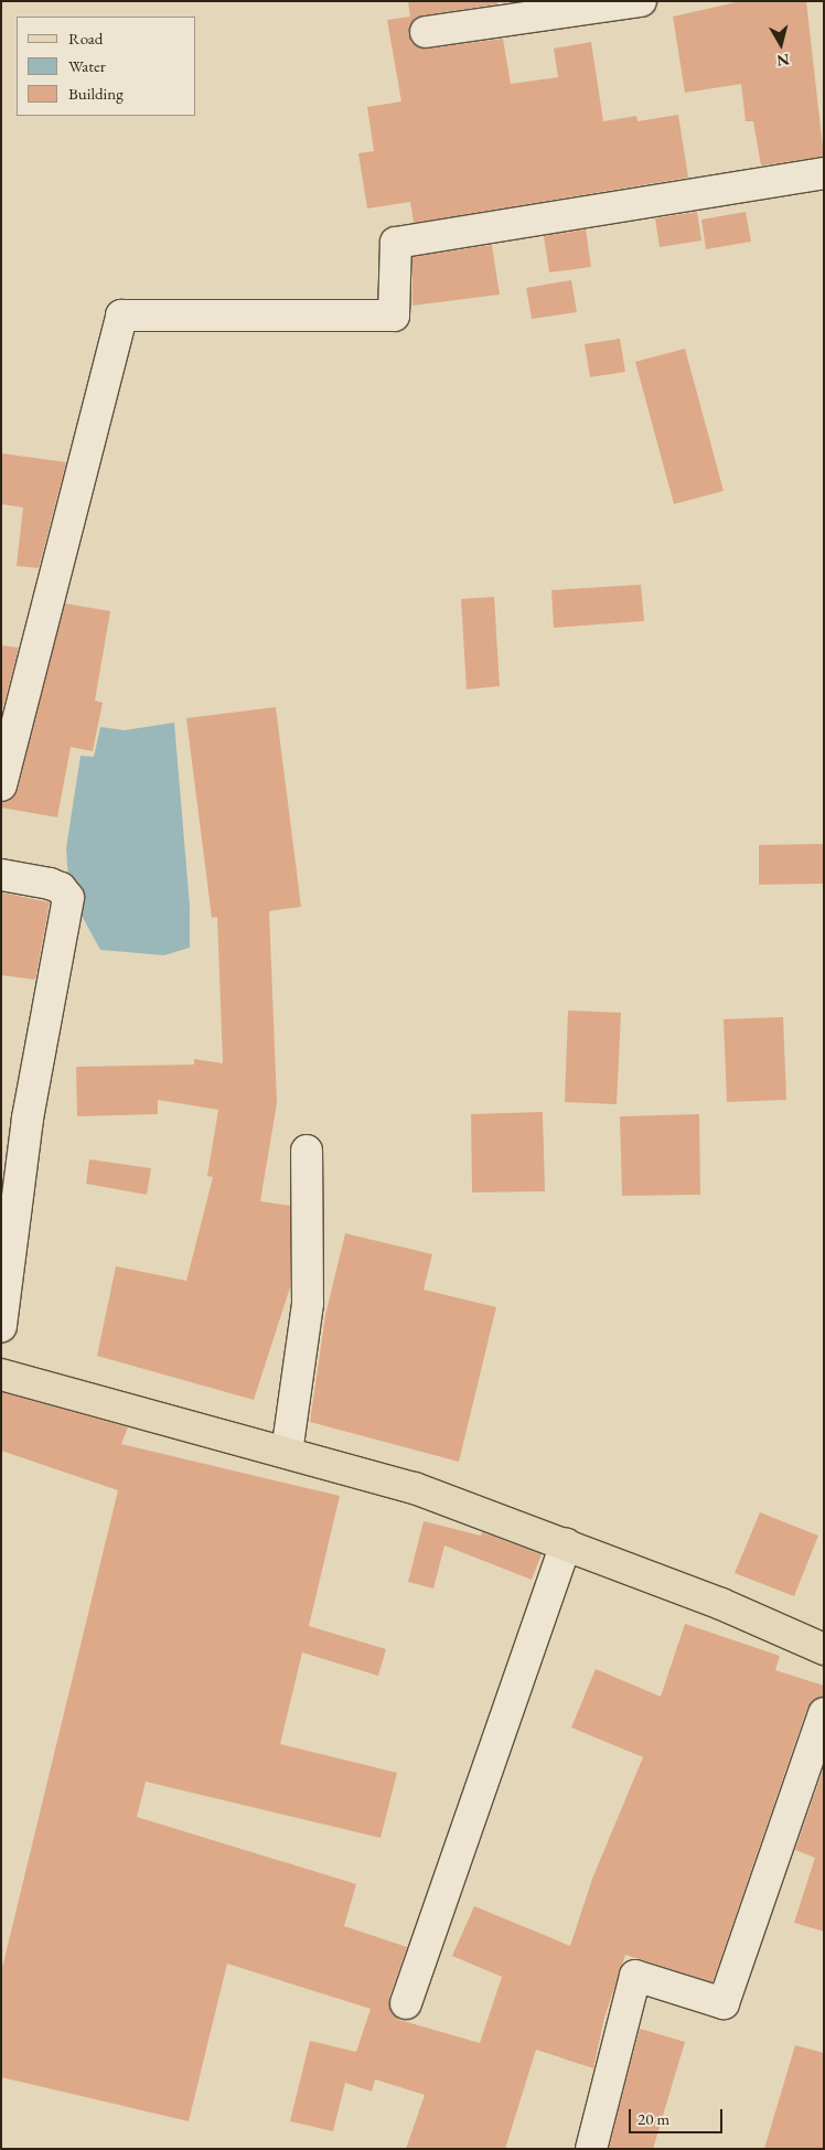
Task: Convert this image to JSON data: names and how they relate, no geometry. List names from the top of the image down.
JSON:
{
  "legend": ["Road", "Water", "Building"],
  "scale_bar": "20 m",
  "north": "bottom"
}
